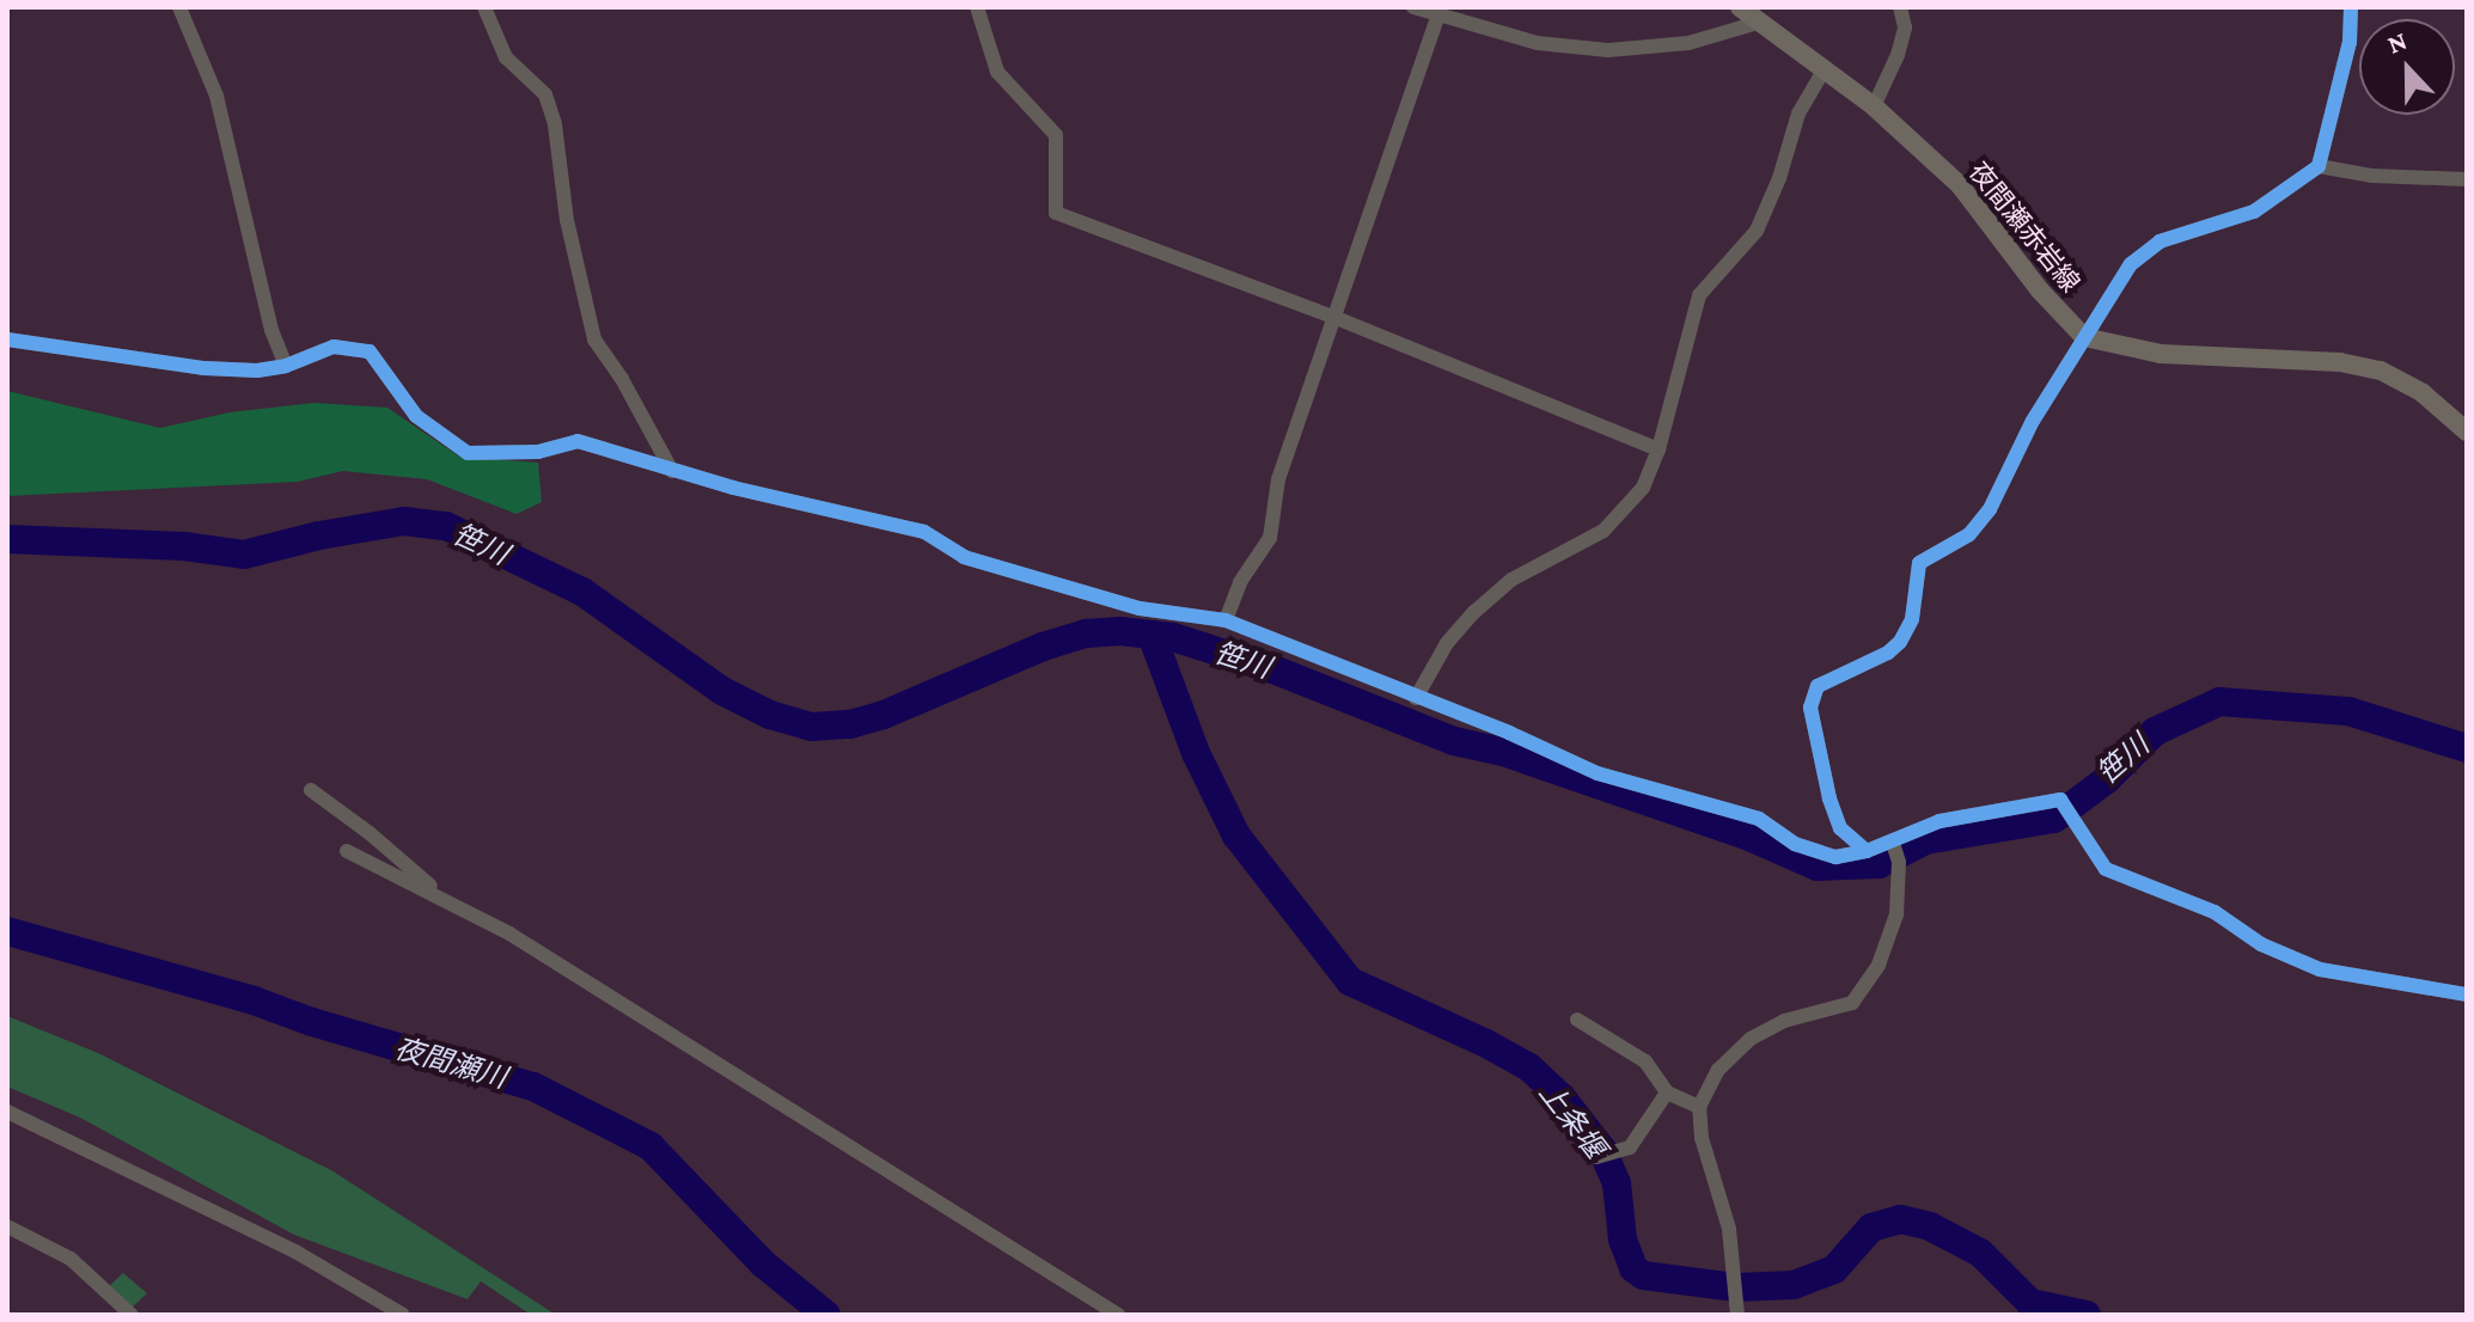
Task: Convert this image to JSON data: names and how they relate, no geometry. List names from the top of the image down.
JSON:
{
  "streets": {
    "main road": ["夜間瀬赤岩線"]
  },
  "water": ["笹川", "夜間瀬川", "上条堰"],
  "north": "top"
}
